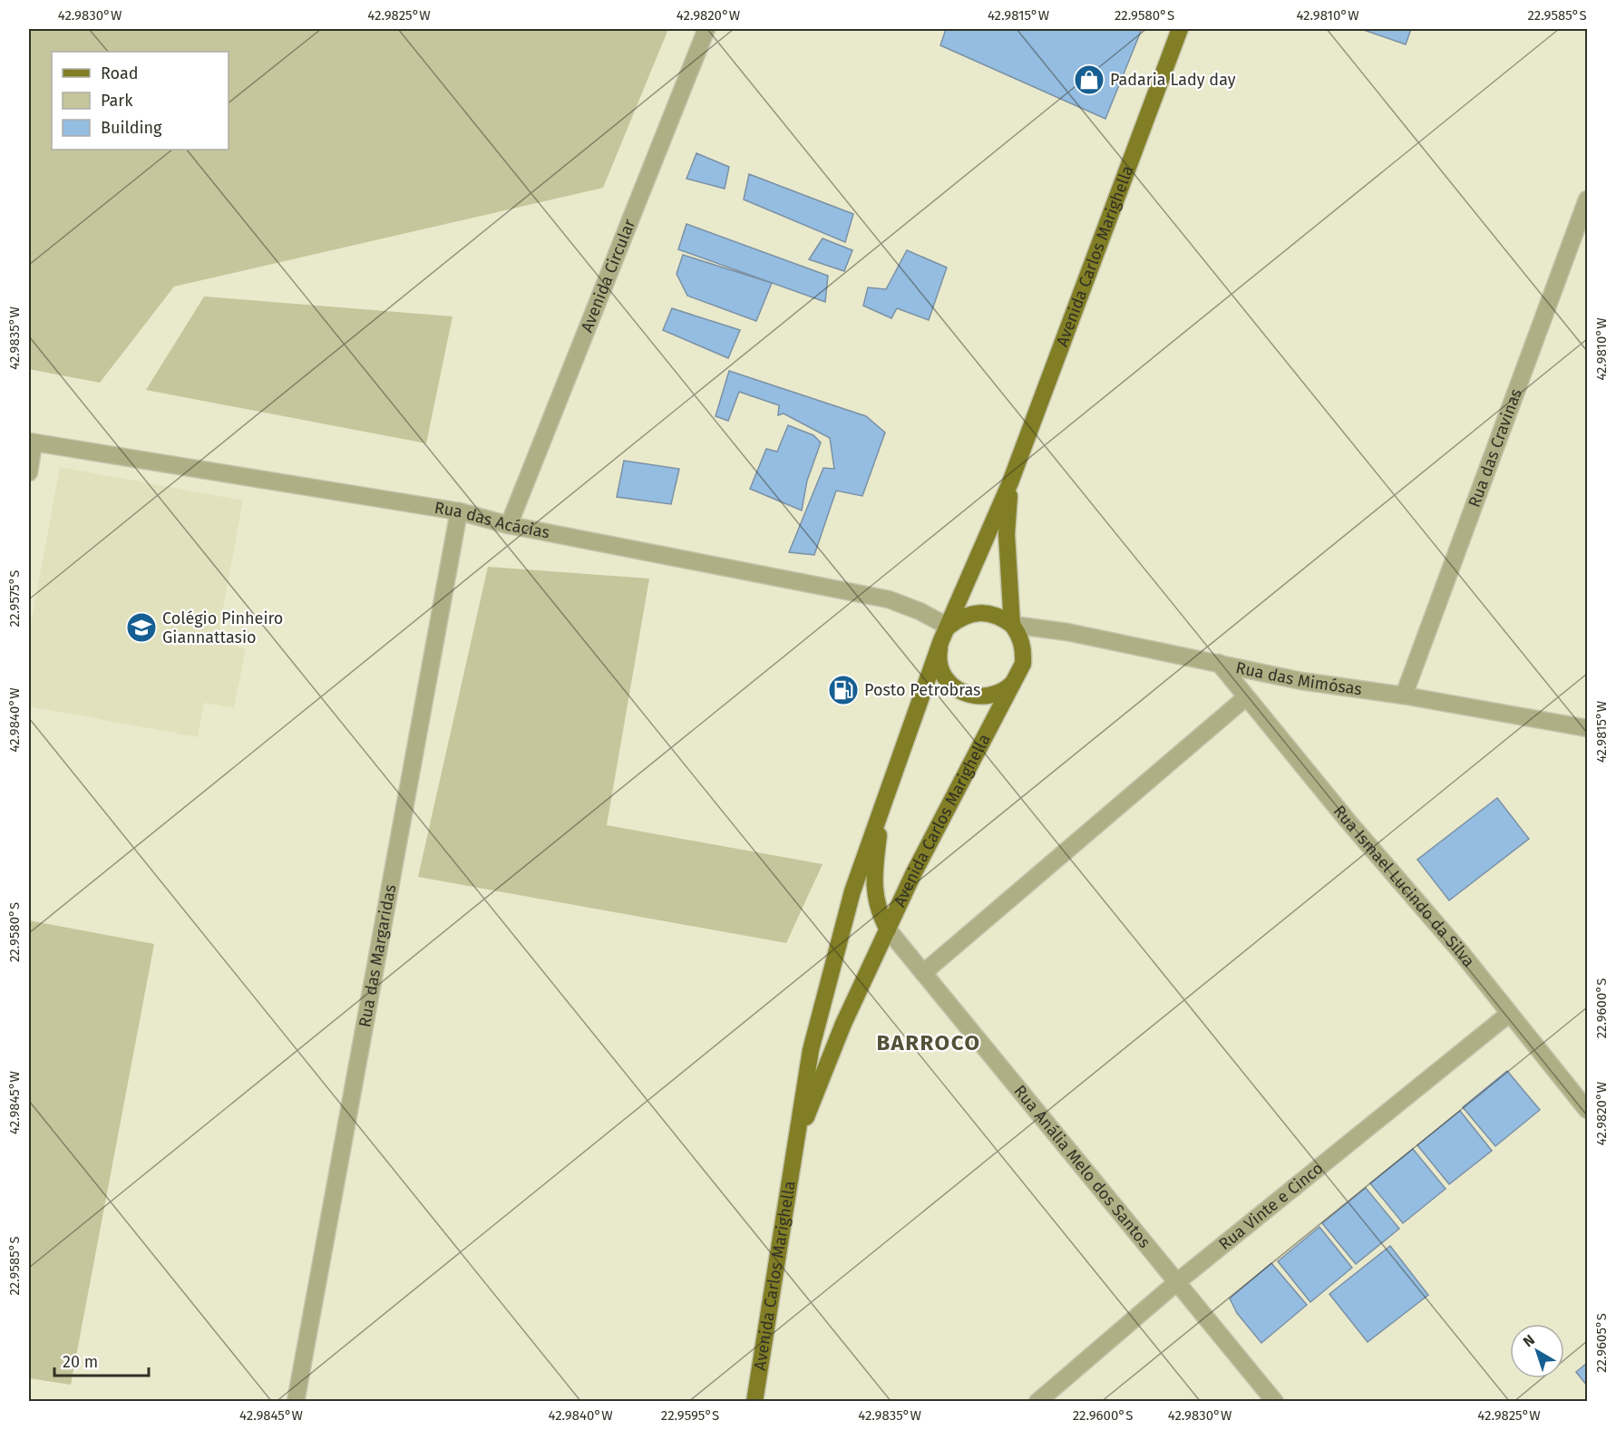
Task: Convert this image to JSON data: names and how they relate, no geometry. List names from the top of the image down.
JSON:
{
  "streets": {
    "main road": ["Avenida Carlos Marighella"],
    "street": [
      "Avenida Circular",
      "Rua das Cravinas",
      "Rua das Acácias",
      "Rua das Mimósas",
      "Rua Ismael Lucindo da Silva",
      "Rua das Margaridas",
      "Rua Anália Melo dos Santos",
      "Rua Vinte e Cinco"
    ]
  },
  "crossings": [
    ["Avenida Carlos Marighella", "Rua das Acácias"],
    ["Avenida Carlos Marighella", "Rua das Mimósas"],
    ["Avenida Carlos Marighella", "Rua Anália Melo dos Santos"],
    ["Avenida Circular", "Rua das Acácias"],
    ["Rua das Cravinas", "Rua das Mimósas"],
    ["Rua das Acácias", "Rua das Mimósas"],
    ["Rua das Acácias", "Rua das Margaridas"],
    ["Rua das Mimósas", "Rua Ismael Lucindo da Silva"],
    ["Rua Ismael Lucindo da Silva", "Rua Vinte e Cinco"],
    ["Rua Anália Melo dos Santos", "Rua Vinte e Cinco"]
  ],
  "districts": ["BARROCO"],
  "places": {
    "shop": ["Padaria Lady day"],
    "school or university": ["Colégio Pinheiro Giannattasio"],
    "fuel station": ["Posto Petrobras"]
  },
  "legend": ["Road", "Park", "Building"],
  "scale_bar": "20 m",
  "north": "top left",
  "coordinates": [
    "42.9830°W",
    "42.9825°W",
    "42.9820°W",
    "42.9815°W",
    "22.9580°S",
    "42.9810°W",
    "22.9585°S",
    "42.9835°W",
    "22.9575°S",
    "42.9840°W",
    "22.9600°S",
    "42.9845°W",
    "22.9605°S",
    "22.9595°S"
  ]
}
